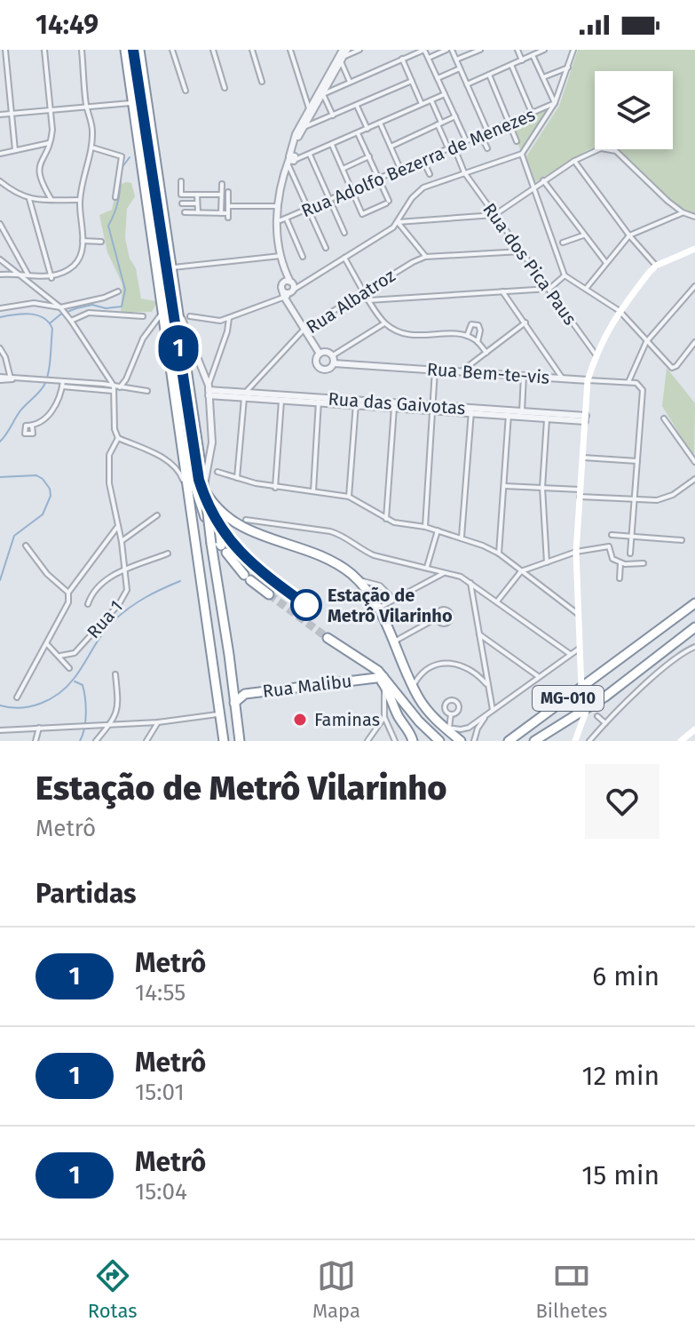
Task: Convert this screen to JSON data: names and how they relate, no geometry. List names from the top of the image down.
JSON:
{
  "streets": {
    "highway": ["Rua Malibu", "MG-010"],
    "street": [
      "Rua Adolfo Bezerra de Menezes",
      "Rua dos Pica Paus",
      "Rua Albatroz",
      "Rua Bem-te-vis",
      "Rua das Gaivotas",
      "Rua 1"
    ]
  },
  "crossings": [
    ["Rua Adolfo Bezerra de Menezes", "Rua dos Pica Paus"],
    ["Rua dos Pica Paus", "Rua Albatroz"],
    ["Rua Albatroz", "Rua das Gaivotas"]
  ],
  "places": ["Estação de Metrô Vilarinho", "Faminas"],
  "lines": ["metro line 1"],
  "page": {
    "status": "14:49",
    "on_map": "1",
    "heading": [
      ["Estação de Metrô Vilarinho", "Metrô"],
      "Partidas"
    ],
    "list": [
      {
        "mark": "1",
        "name": "Metrô",
        "note": "14:55",
        "value": "6 min"
      },
      {
        "mark": "1",
        "name": "Metrô",
        "note": "15:01",
        "value": "12 min"
      },
      {
        "mark": "1",
        "name": "Metrô",
        "note": "15:04",
        "value": "15 min"
      }
    ],
    "tabs": ["Rotas", "Mapa", "Bilhetes"]
  }
}
